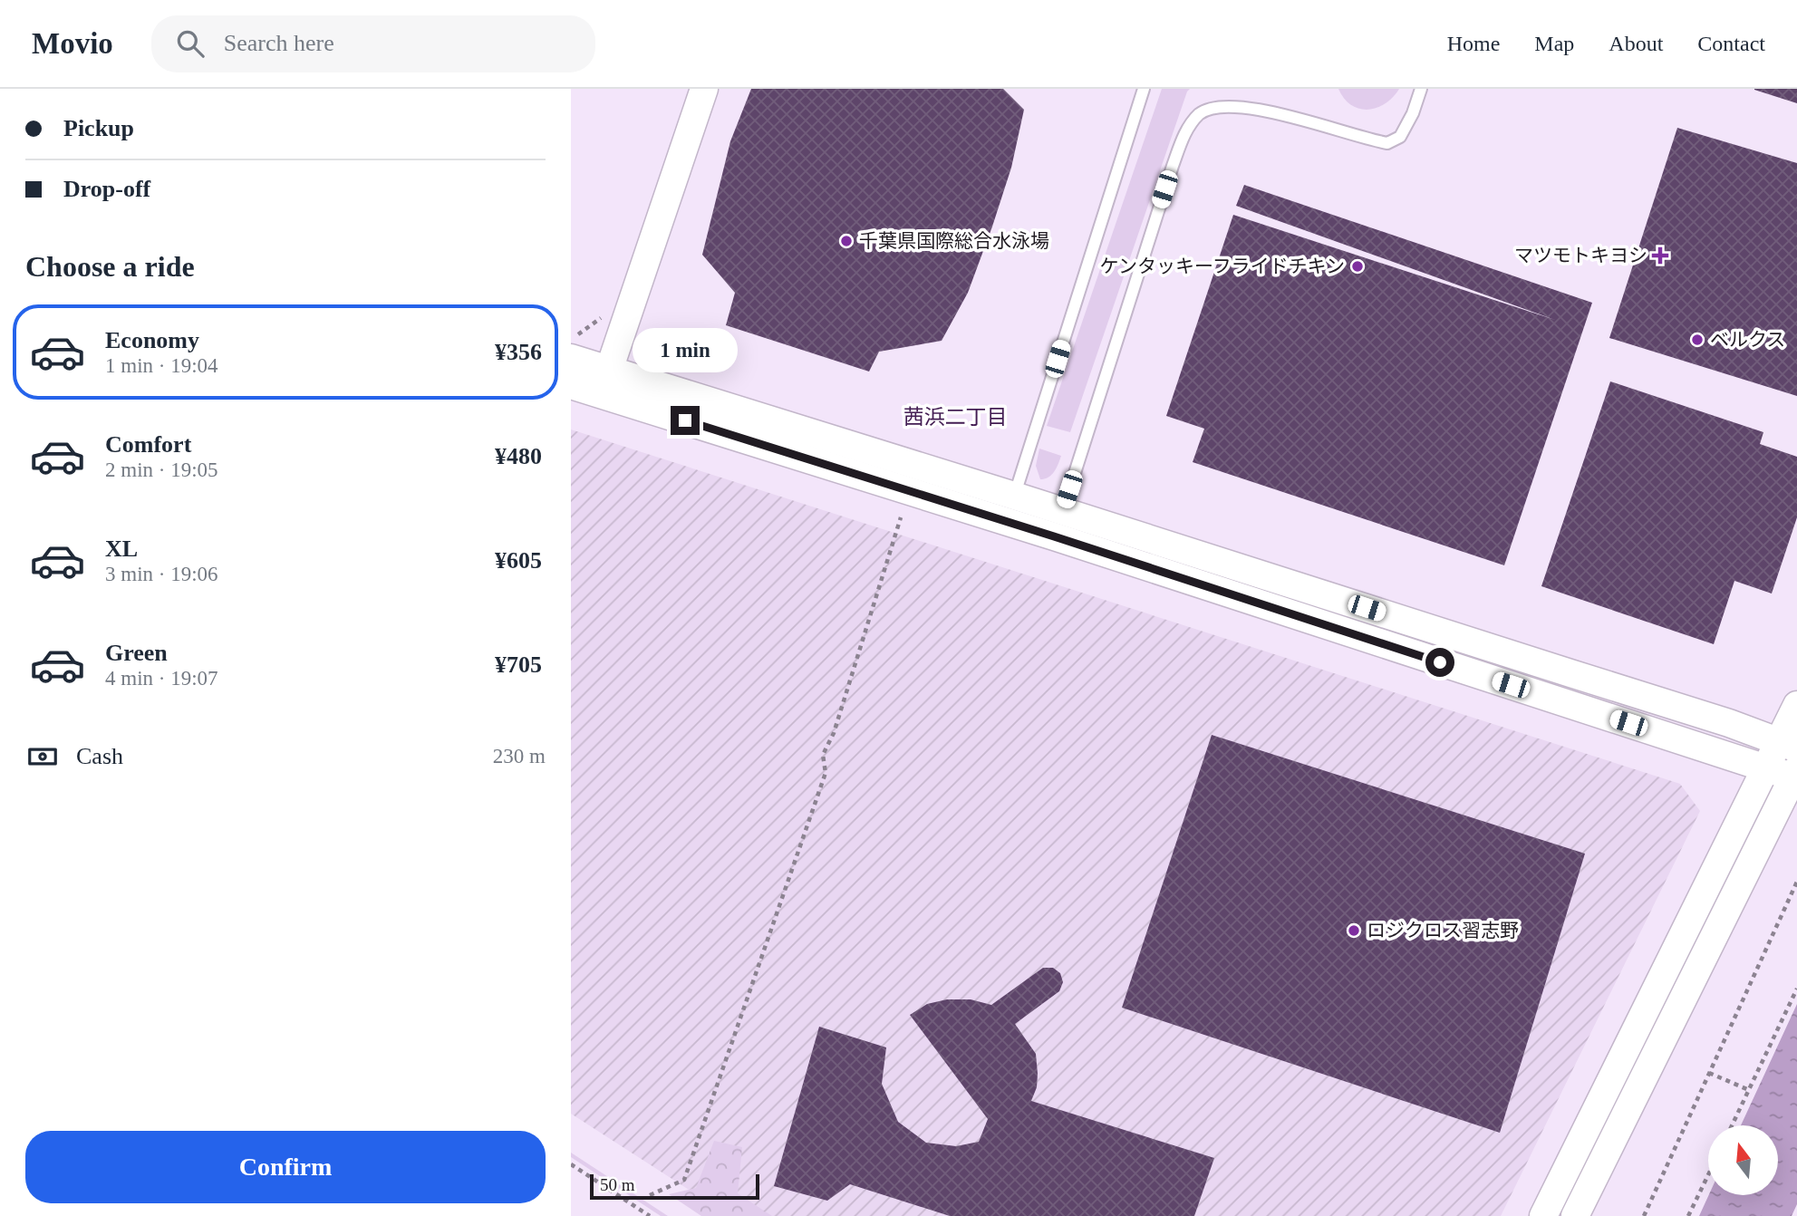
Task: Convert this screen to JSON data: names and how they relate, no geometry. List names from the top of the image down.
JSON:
{
  "districts": ["茜浜二丁目"],
  "places": {
    "other": [
      "千葉県国際総合水泳場",
      "ケンタッキーフライドチキン",
      "ベルクス",
      "ロジクロス習志野"
    ],
    "health": ["マツモトキヨシ"]
  },
  "scale_bar": "50 m",
  "north": "top",
  "page": {
    "header": "Movio",
    "search": "Search here",
    "nav": [
      "Home",
      "Map",
      "About",
      "Contact"
    ],
    "banner": ["Pickup", "Drop-off"],
    "heading": "Choose a ride",
    "list": [
      {
        "name": "Economy",
        "note": "1 min · 19:04",
        "value": "¥356"
      },
      {
        "name": "Comfort",
        "note": "2 min · 19:05",
        "value": "¥480"
      },
      {
        "name": "XL",
        "note": "3 min · 19:06",
        "value": "¥605"
      },
      {
        "name": "Green",
        "note": "4 min · 19:07",
        "value": "¥705"
      }
    ],
    "bubble": "1 min",
    "pay": ["Cash", "230 m"],
    "buttons": "Confirm",
    "scale": "50 m"
  }
}
